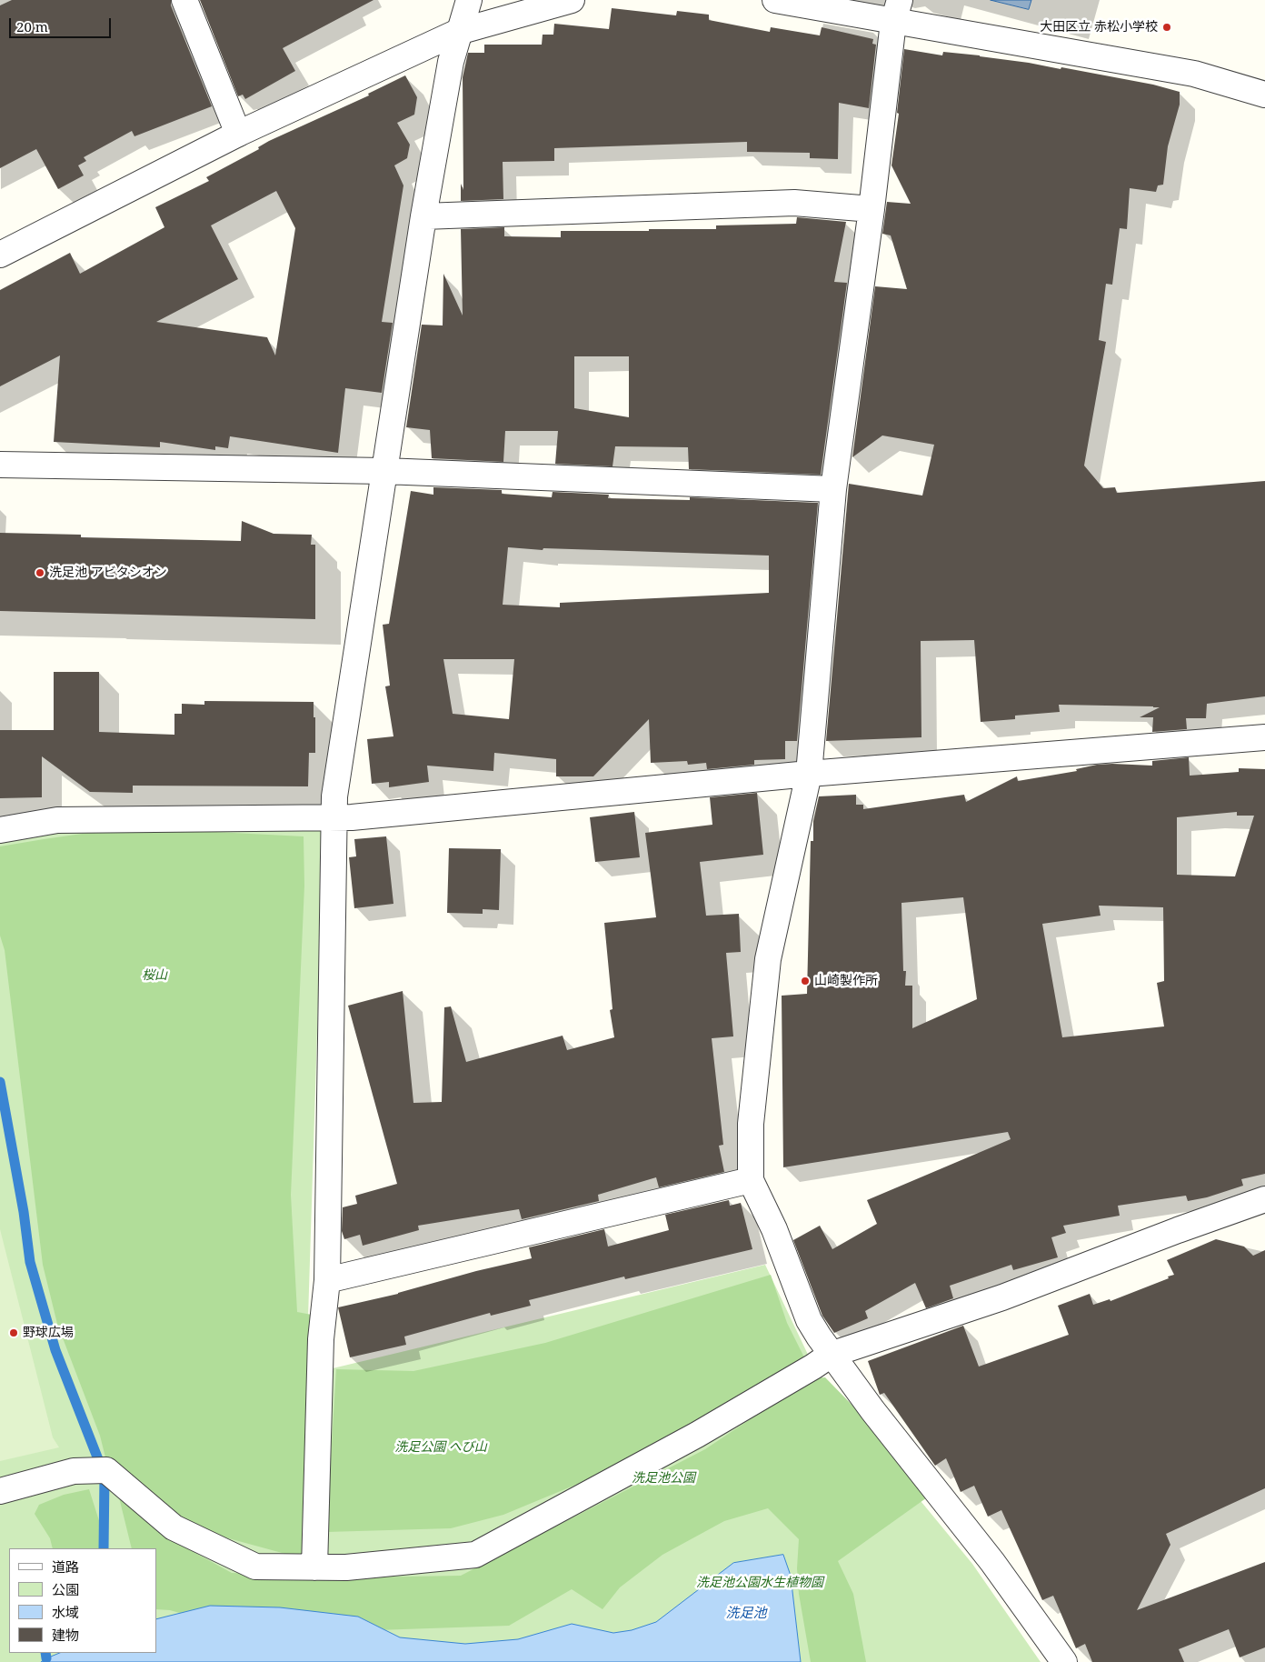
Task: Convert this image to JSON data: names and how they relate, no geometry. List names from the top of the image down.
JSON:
{
  "water": ["洗足池"],
  "parks": [
    "桜山",
    "洗足公園 へび山",
    "洗足池公園",
    "洗足池公園水生植物園"
  ],
  "places": [
    "大田区立 赤松小学校",
    "洗足池 アビタシオン",
    "山崎製作所",
    "野球広場"
  ],
  "legend": [
    "道路",
    "公園",
    "水域",
    "建物"
  ],
  "scale_bar": "20 m"
}
